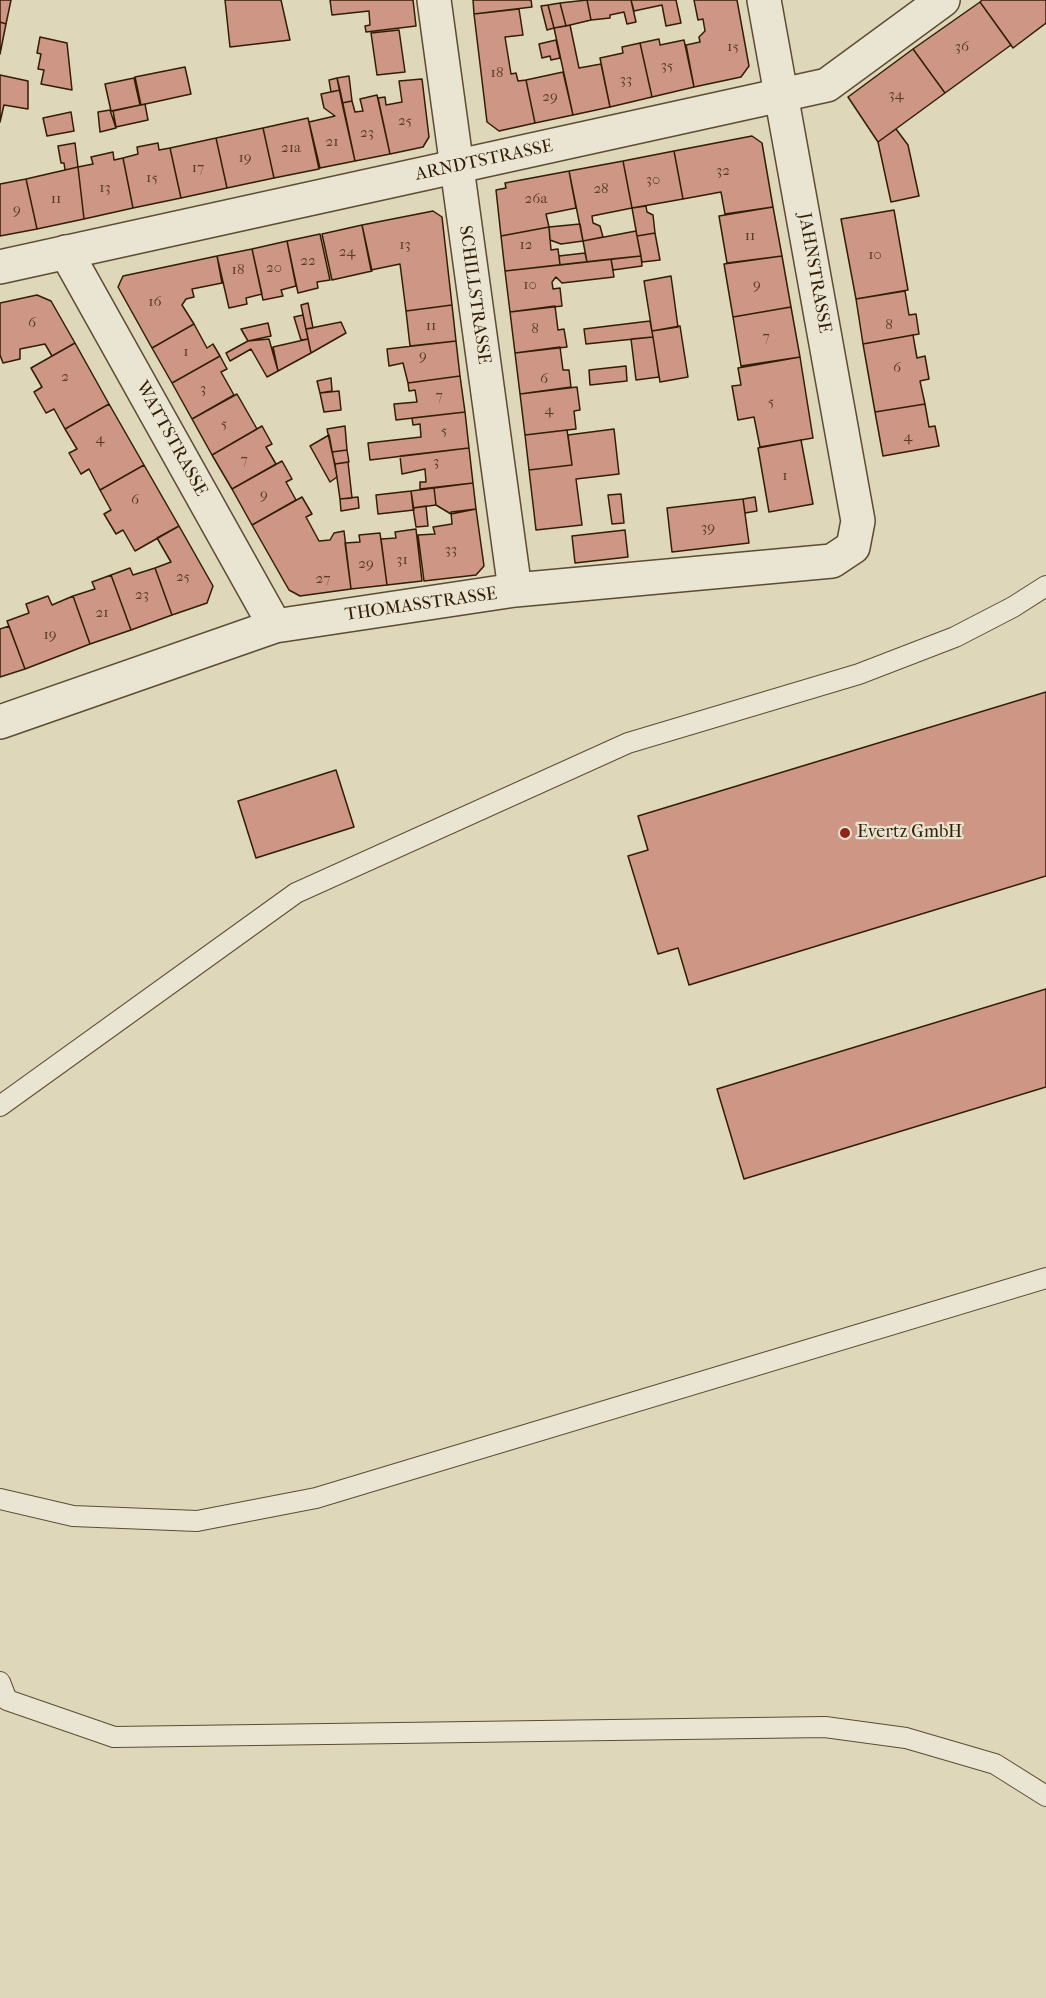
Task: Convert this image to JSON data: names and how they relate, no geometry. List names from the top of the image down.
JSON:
{
  "streets": {
    "street": [
      "ARNDTSTRASSE",
      "JAHNSTRASSE",
      "SCHILLSTRASSE",
      "WATTSTRASSE",
      "THOMASSTRASSE"
    ]
  },
  "crossings": [
    ["ARNDTSTRASSE", "JAHNSTRASSE"],
    ["ARNDTSTRASSE", "SCHILLSTRASSE"],
    ["ARNDTSTRASSE", "WATTSTRASSE"],
    ["JAHNSTRASSE", "THOMASSTRASSE"],
    ["SCHILLSTRASSE", "THOMASSTRASSE"],
    ["WATTSTRASSE", "THOMASSTRASSE"]
  ],
  "places": ["Evertz GmbH"],
  "house_numbers": [
    "15",
    "36",
    "35",
    "18",
    "33",
    "34",
    "29",
    "25",
    "23",
    "21",
    "21a",
    "19",
    "17",
    "32",
    "15",
    "30",
    "13",
    "28",
    "11",
    "26a",
    "9",
    "11",
    "13",
    "12",
    "24",
    "10",
    "22",
    "20",
    "18",
    "10",
    "9",
    "16",
    "6",
    "8",
    "11",
    "8",
    "7",
    "1",
    "9",
    "6",
    "2",
    "6",
    "3",
    "7",
    "5",
    "4",
    "5",
    "5",
    "4",
    "4",
    "7",
    "3",
    "1",
    "9",
    "6",
    "39",
    "33",
    "31",
    "29",
    "25",
    "27",
    "23",
    "21",
    "19"
  ]
}
